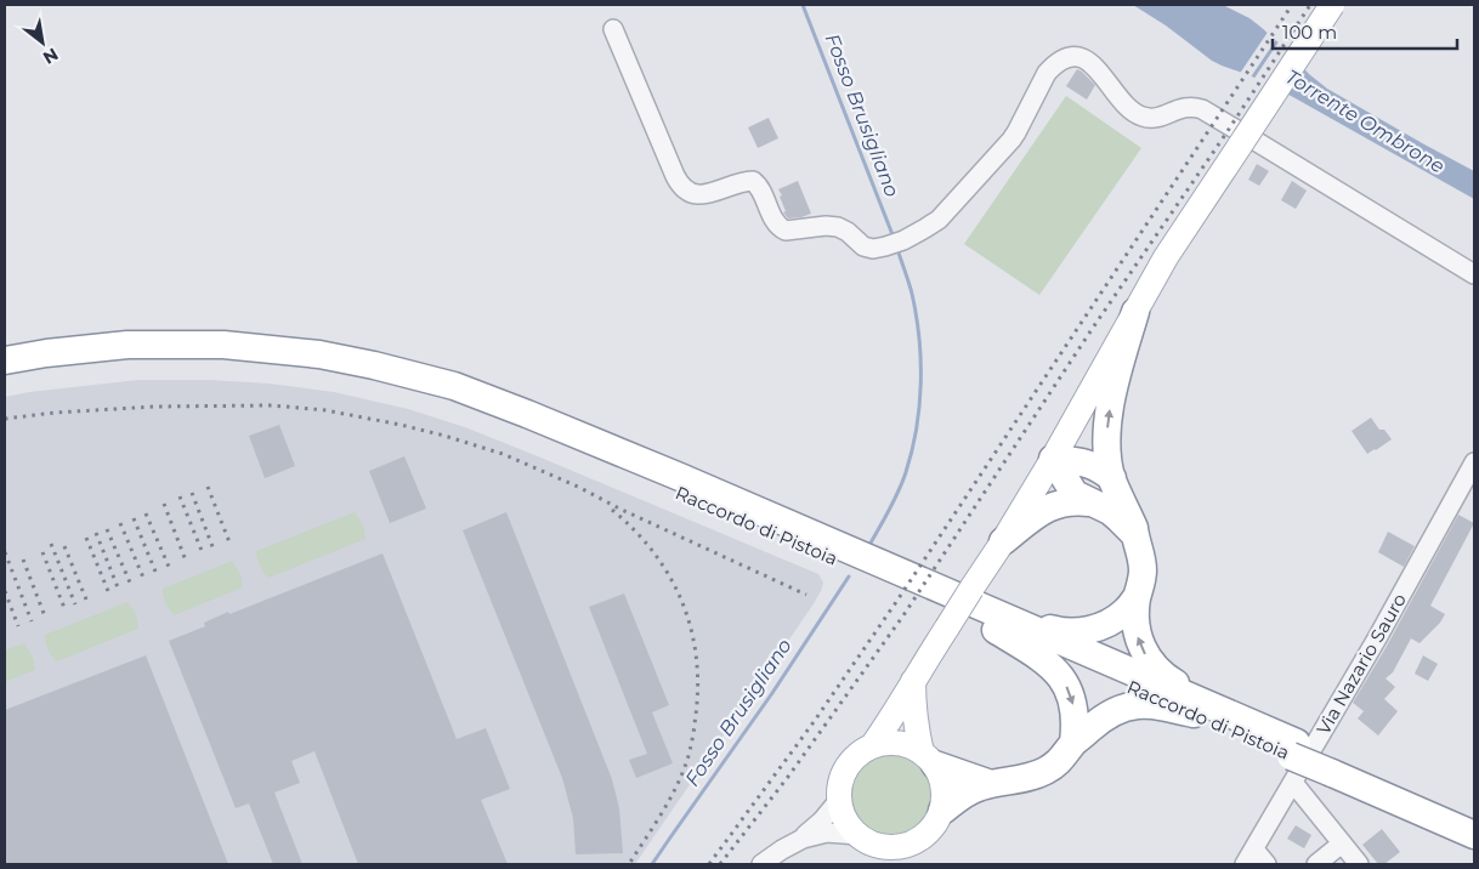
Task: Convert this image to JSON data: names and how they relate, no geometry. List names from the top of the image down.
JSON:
{
  "streets": {
    "highway": ["Raccordo di Pistoia"],
    "street": ["Via Nazario Sauro"]
  },
  "water": ["Fosso Brusigliano", "Torrente Ombrone"],
  "scale_bar": "100 m",
  "north": "bottom right"
}
